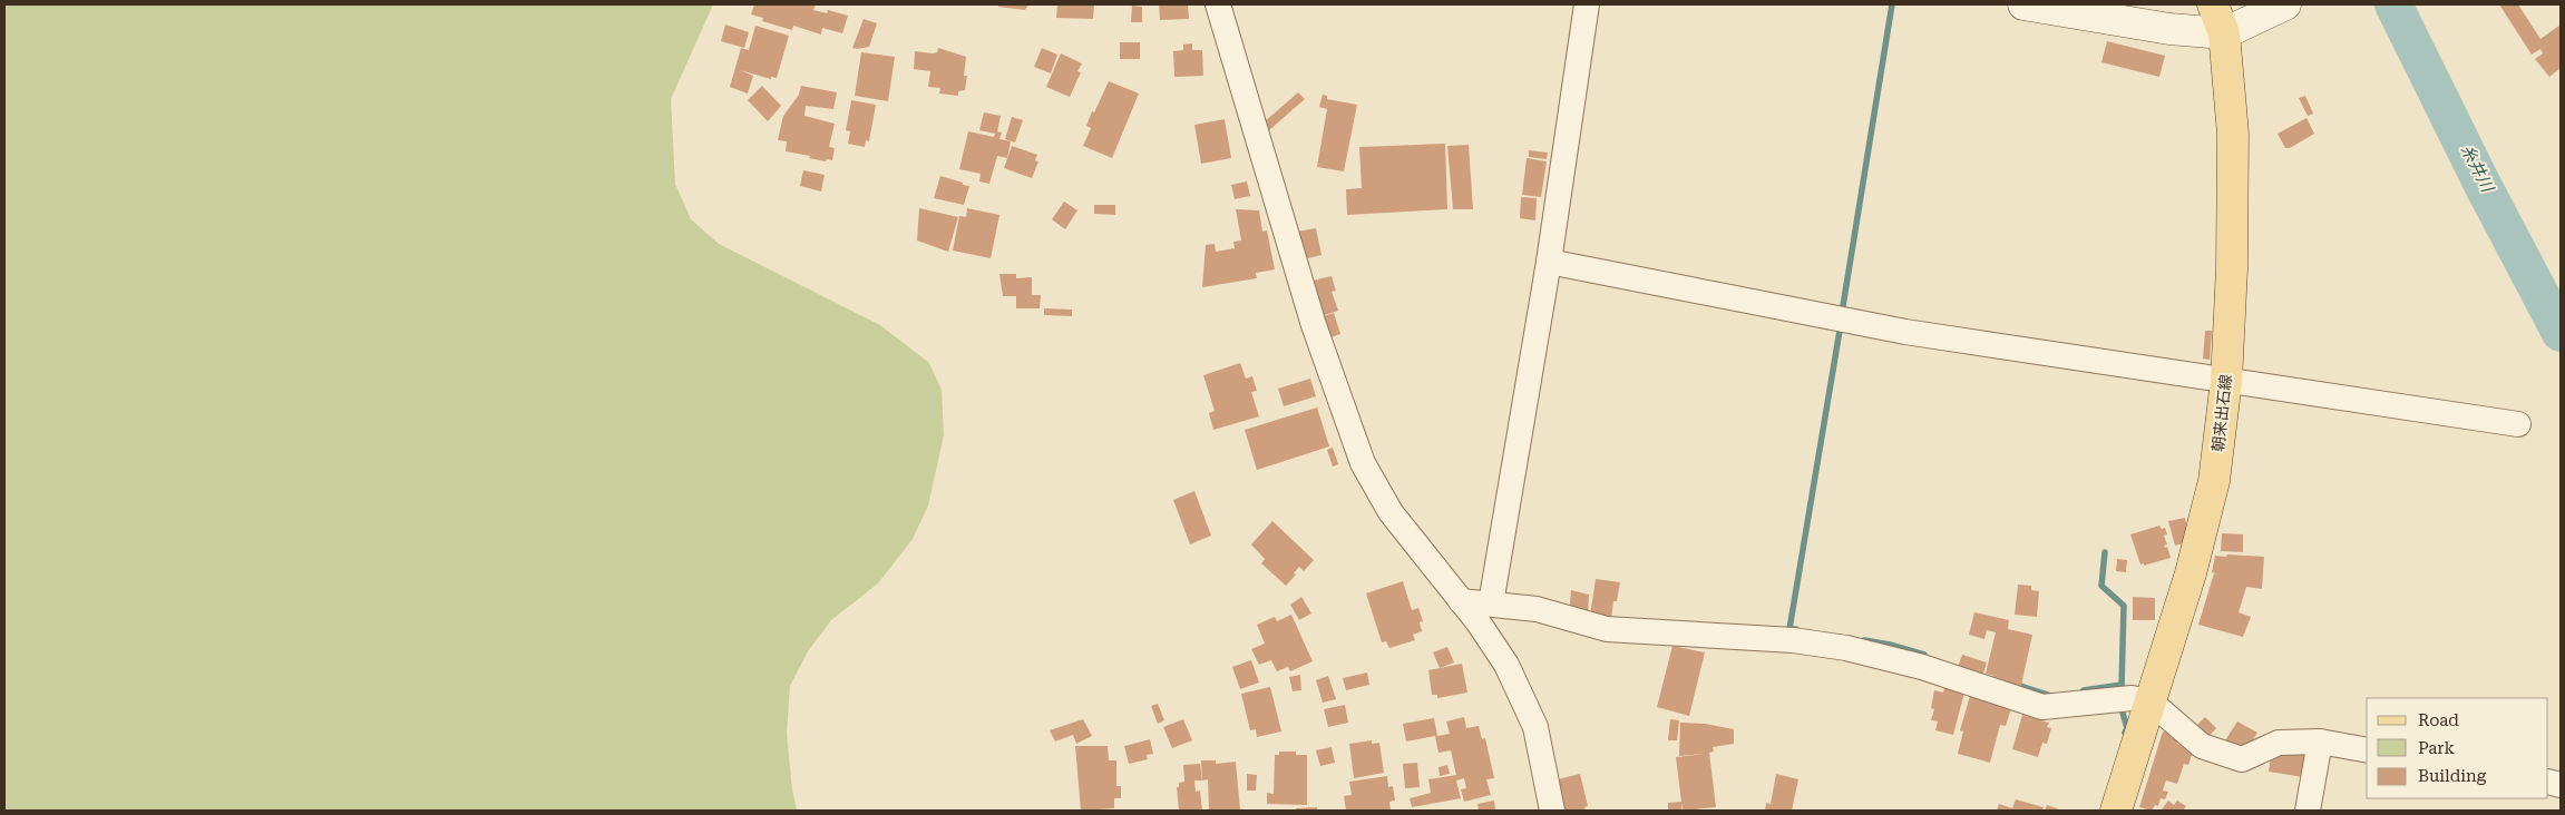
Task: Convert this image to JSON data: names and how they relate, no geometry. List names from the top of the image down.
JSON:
{
  "streets": {
    "main road": ["朝来出石線"]
  },
  "water": ["糸井川"],
  "legend": ["Road", "Park", "Building"]
}
